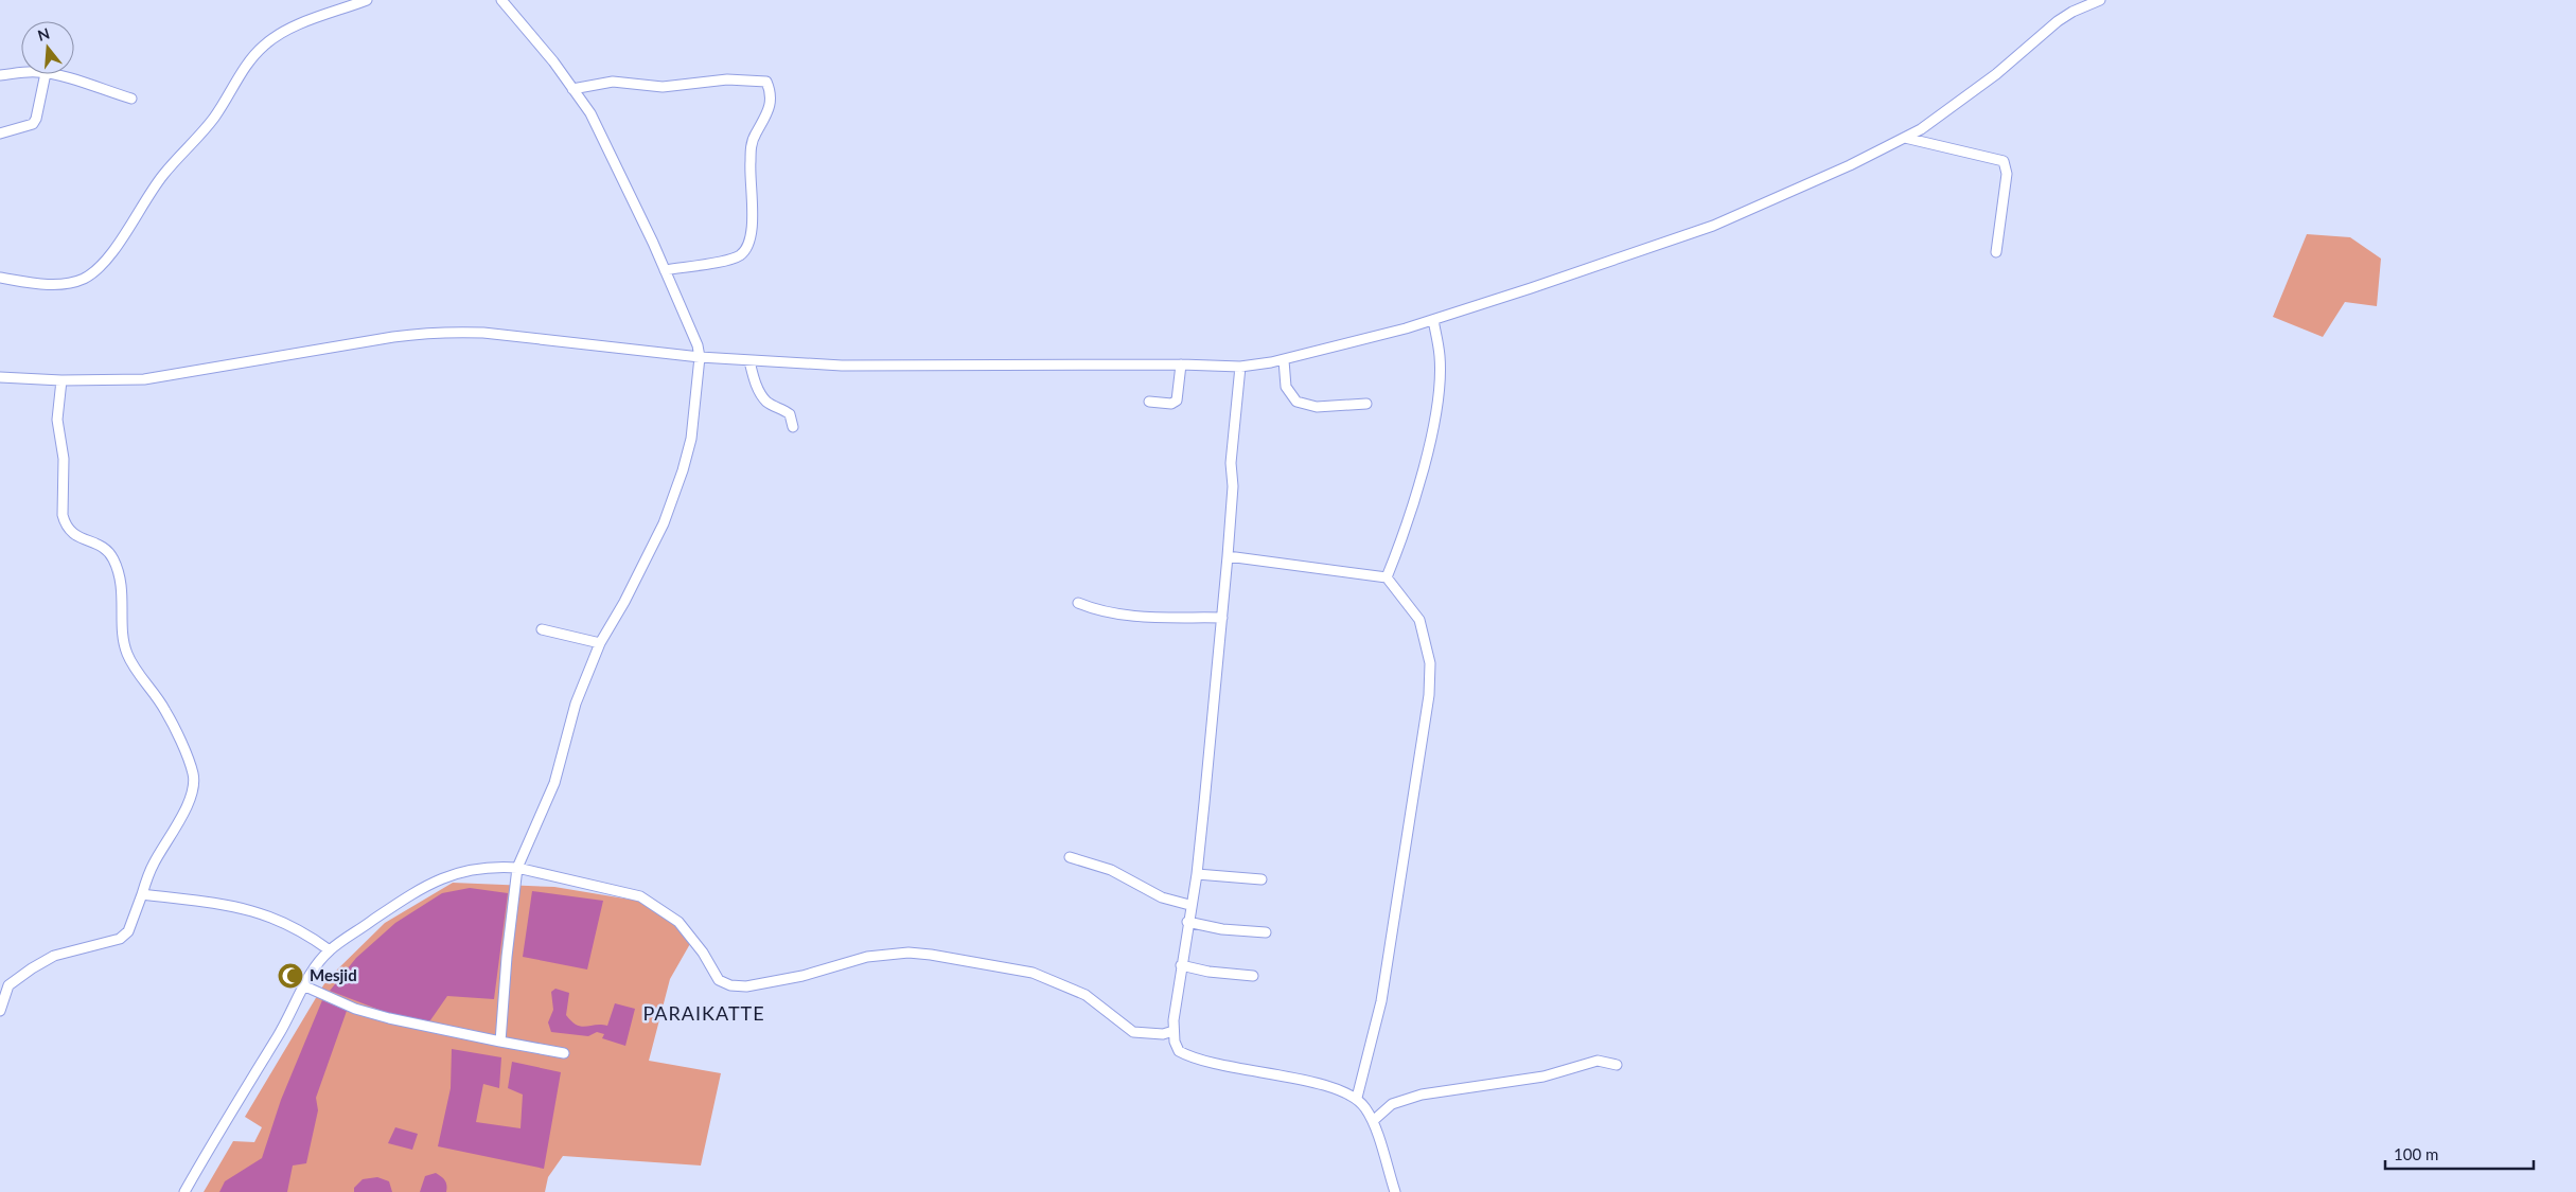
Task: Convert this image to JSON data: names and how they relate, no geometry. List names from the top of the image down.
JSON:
{
  "districts": ["PARAIKATTE"],
  "places": {
    "mosque": ["Mesjid"]
  },
  "scale_bar": "100 m",
  "north": "top"
}
